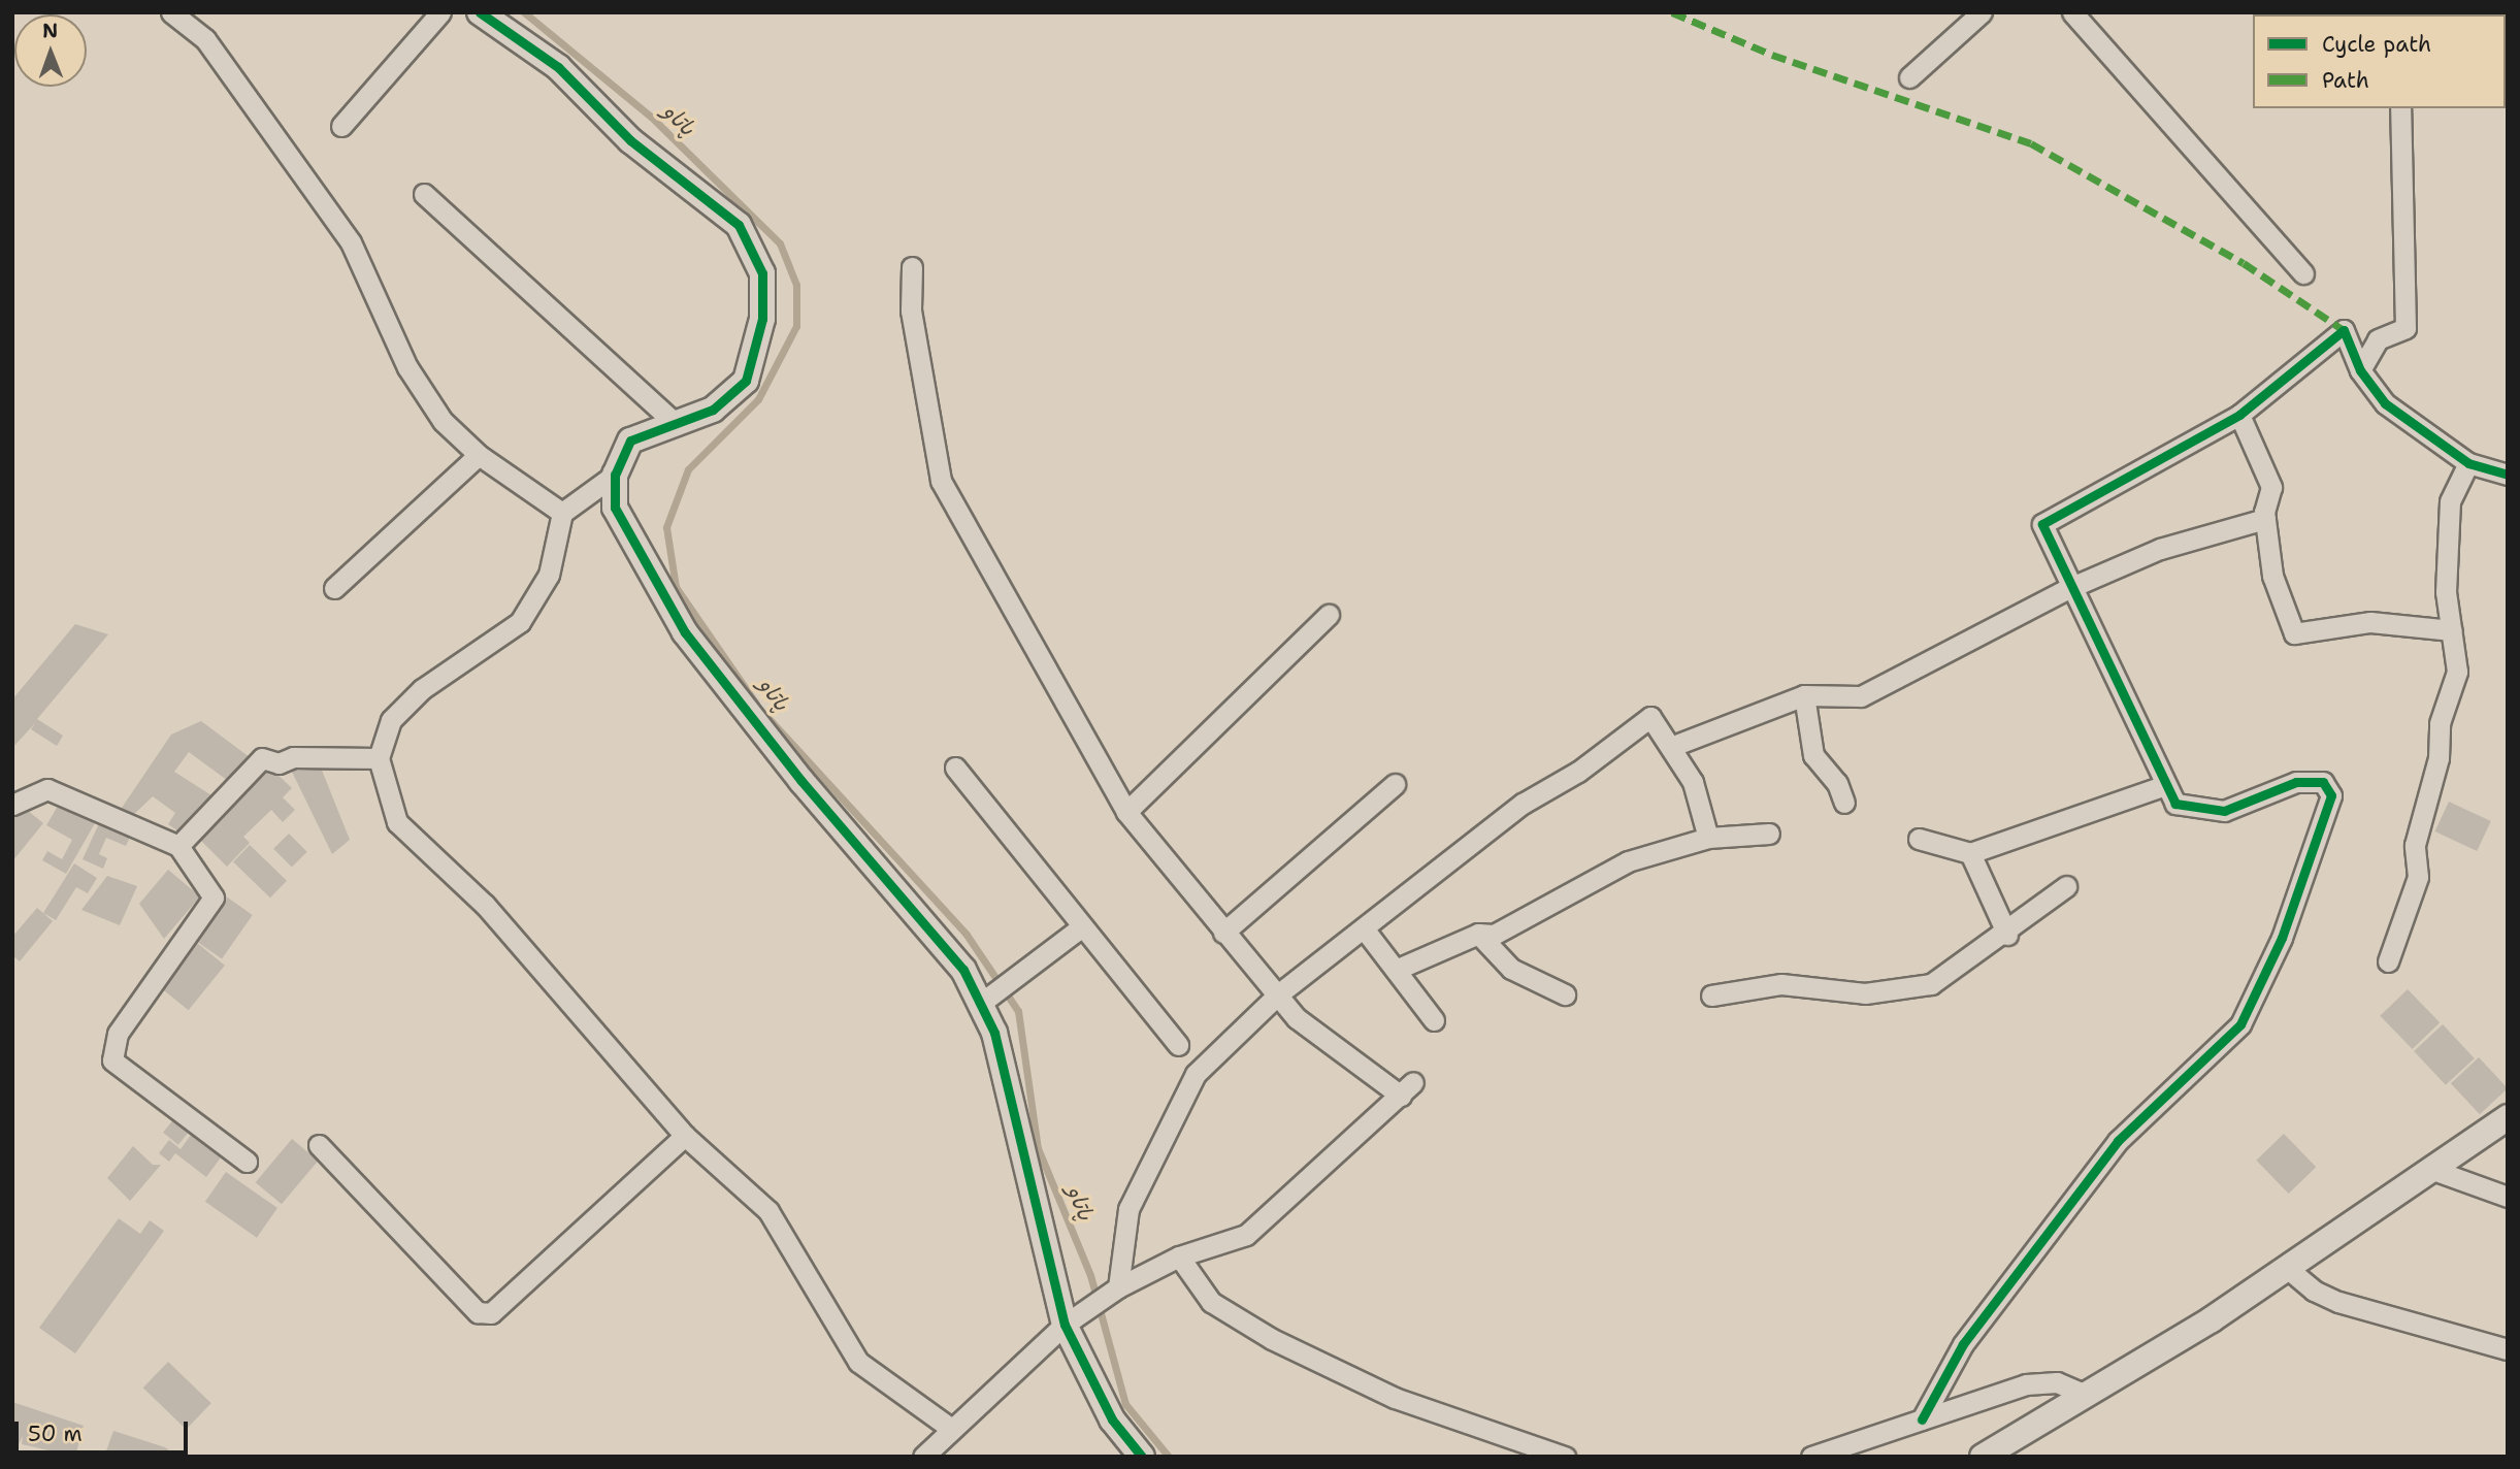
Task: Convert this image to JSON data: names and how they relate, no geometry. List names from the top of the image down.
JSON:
{
  "water": ["پاتاو"],
  "legend": ["Cycle path", "Path"],
  "scale_bar": "50 m",
  "north": "top"
}
